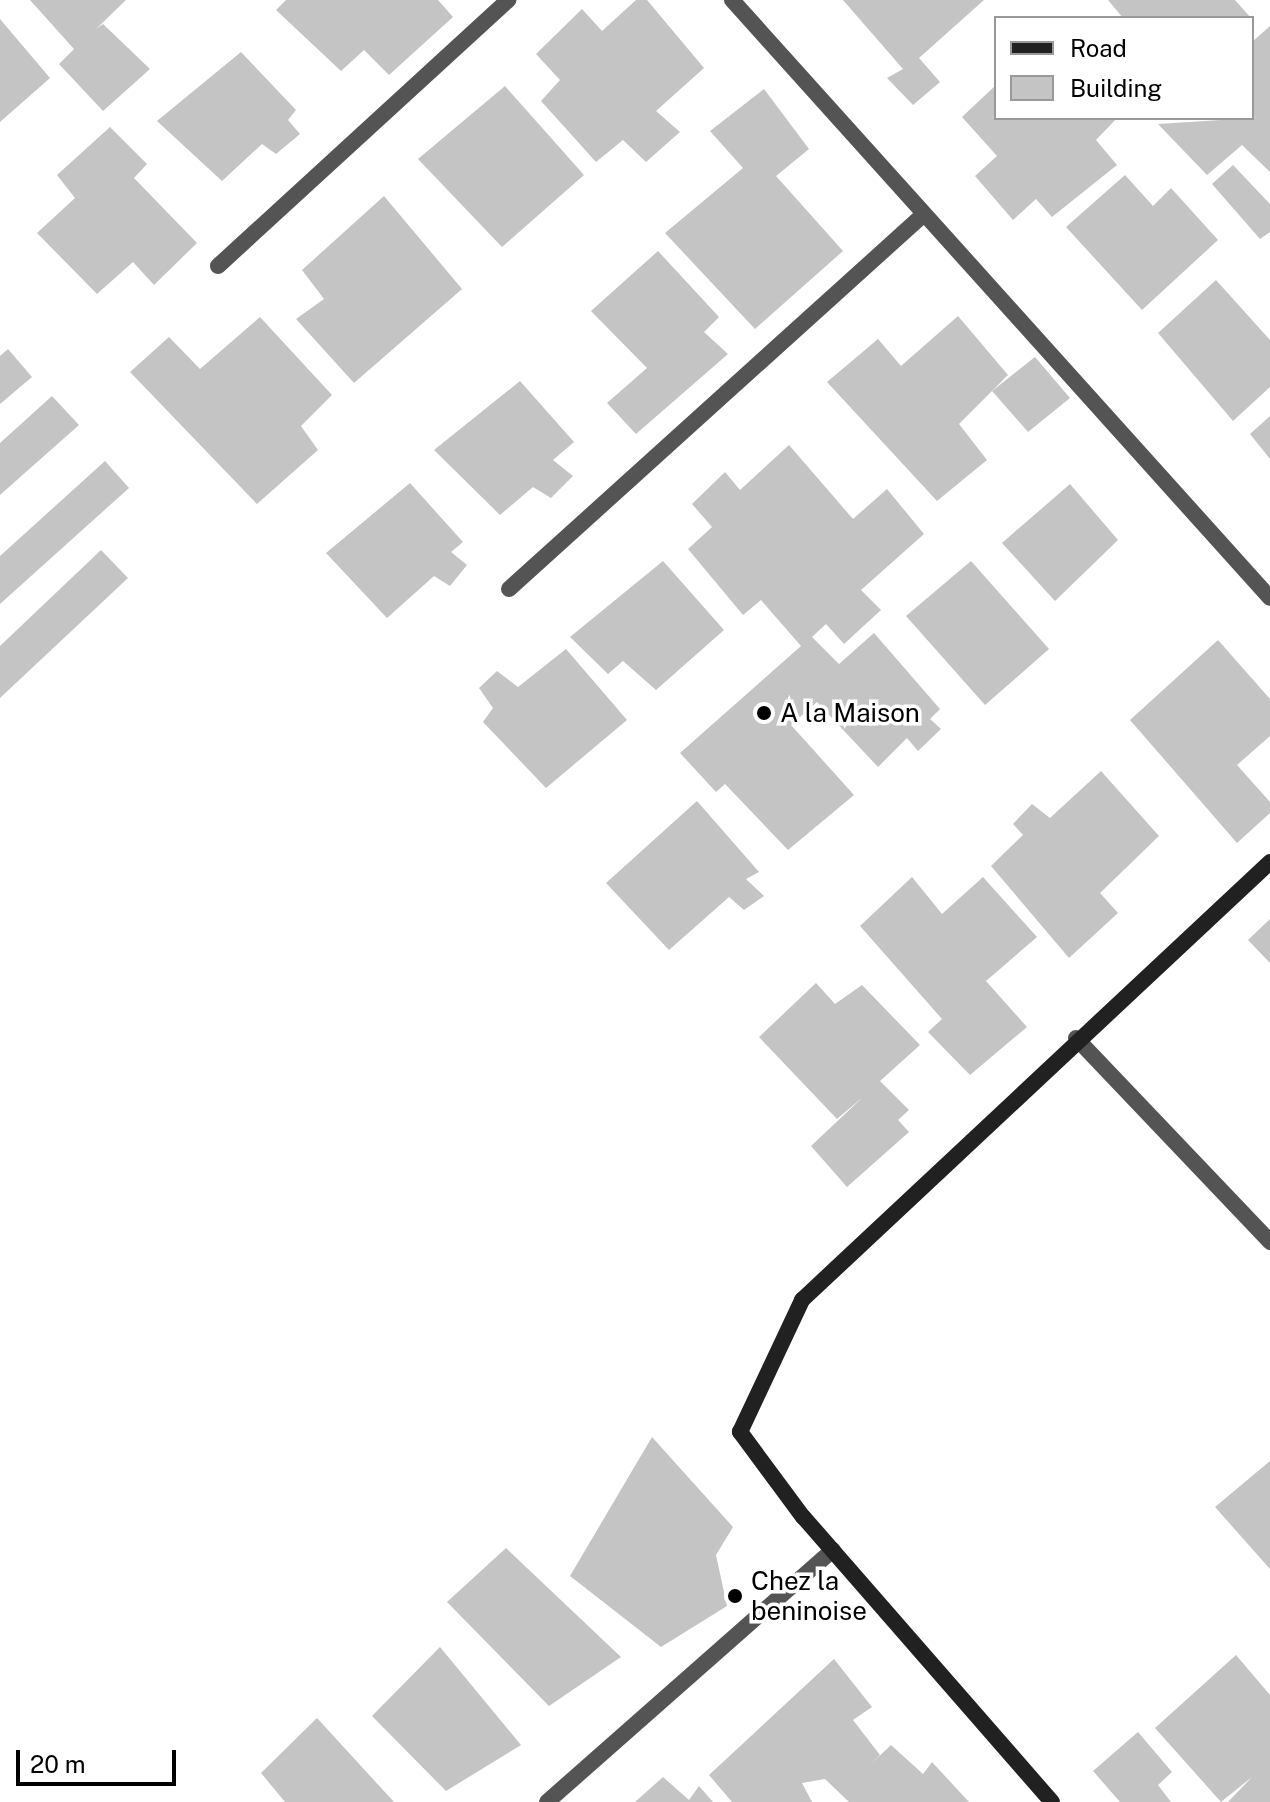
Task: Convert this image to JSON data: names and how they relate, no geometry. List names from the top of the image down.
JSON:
{
  "places": ["A la Maison", "Chez la beninoise"],
  "legend": ["Road", "Building"],
  "scale_bar": "20 m"
}
